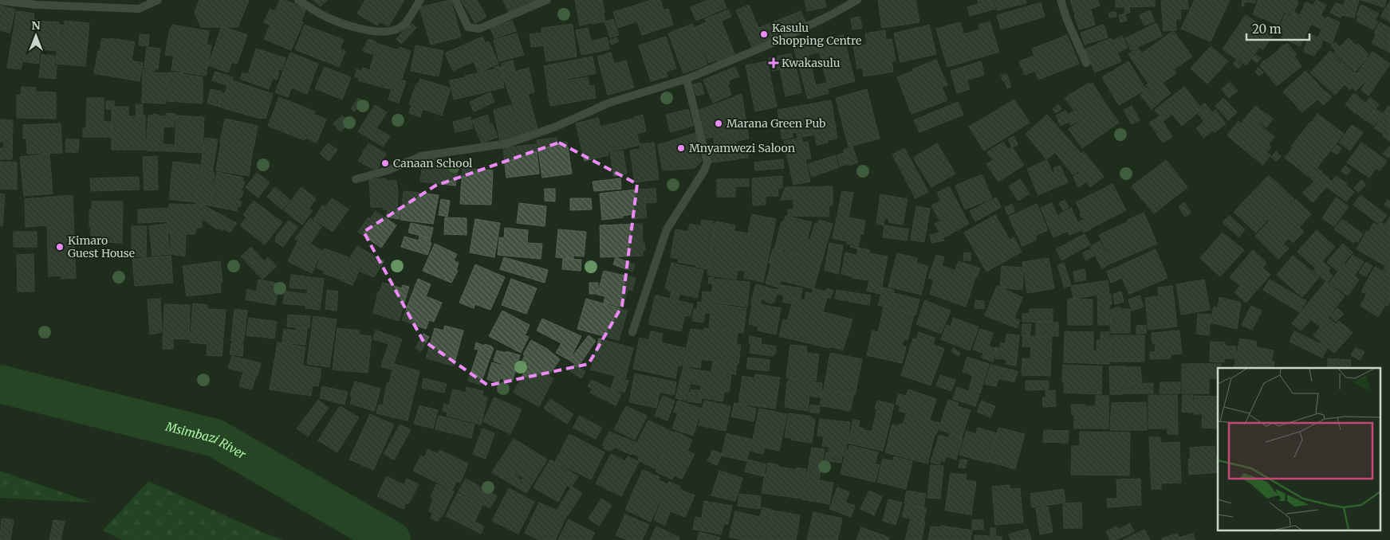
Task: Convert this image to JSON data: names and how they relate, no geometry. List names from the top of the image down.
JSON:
{
  "water": ["Msimbazi River"],
  "places": {
    "other": [
      "Kasulu Shopping Centre",
      "Marana Green Pub",
      "Mnyamwezi Saloon",
      "Canaan School",
      "Kimaro Guest House"
    ],
    "health": ["Kwakasulu"]
  },
  "scale_bar": "20 m",
  "north": "top"
}
